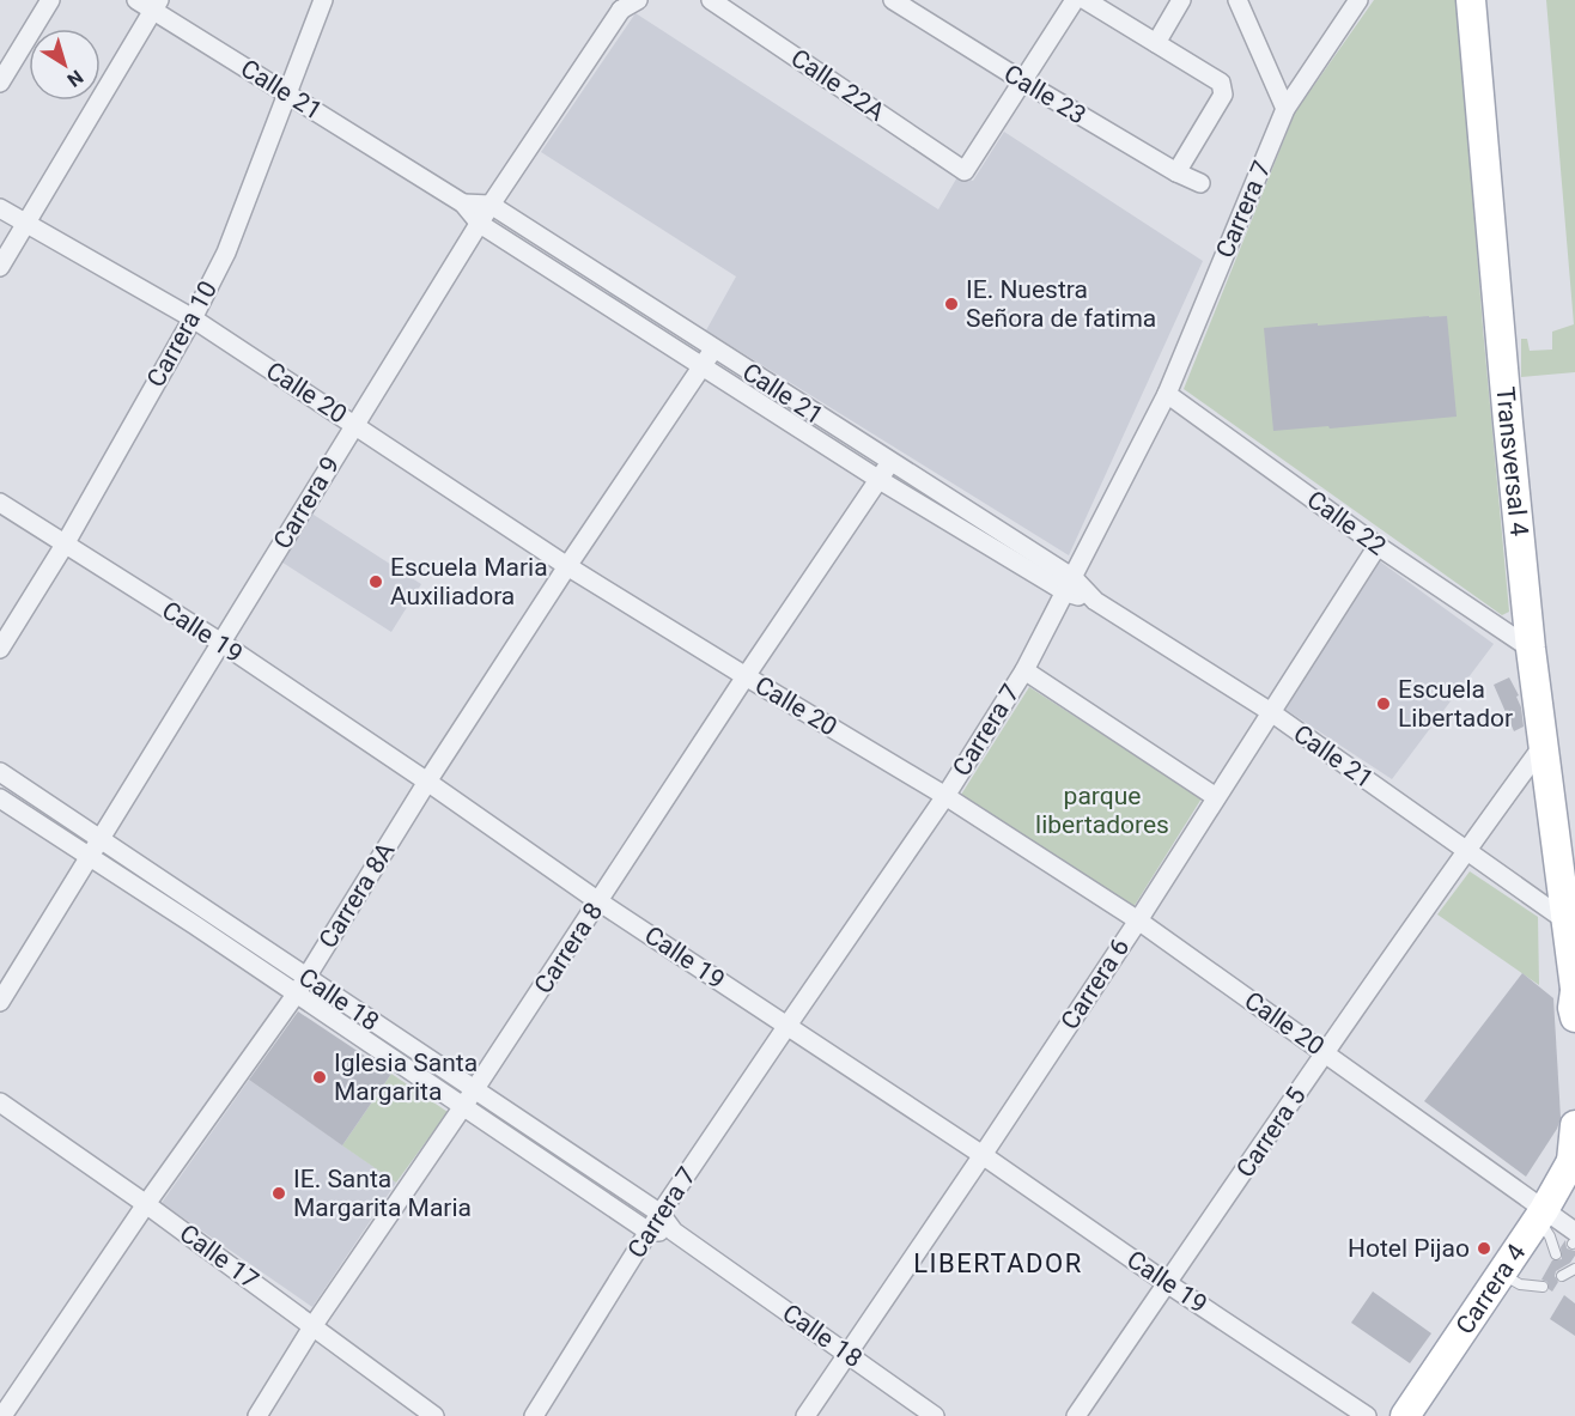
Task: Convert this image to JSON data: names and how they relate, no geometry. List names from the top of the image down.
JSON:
{
  "streets": {
    "main road": ["Transversal 4", "Carrera 4"],
    "street": [
      "Calle 22A",
      "Calle 21",
      "Calle 23",
      "Carrera 7",
      "Carrera 10",
      "Calle 20",
      "Carrera 9",
      "Calle 22",
      "Calle 19",
      "Carrera 8A",
      "Carrera 8",
      "Carrera 6",
      "Calle 18",
      "Carrera 5",
      "Calle 17"
    ]
  },
  "crossings": [
    ["Calle 22A", "Calle 23"],
    ["Calle 21", "Carrera 7"],
    ["Calle 21", "Carrera 10"],
    ["Calle 21", "Transversal 4"],
    ["Calle 21", "Carrera 9"],
    ["Calle 21", "Carrera 8A"],
    ["Calle 21", "Carrera 8"],
    ["Calle 21", "Carrera 6"],
    ["Calle 21", "Carrera 5"],
    ["Carrera 7", "Calle 20"],
    ["Carrera 7", "Calle 22"],
    ["Carrera 7", "Calle 19"],
    ["Carrera 7", "Calle 18"],
    ["Carrera 10", "Calle 20"],
    ["Carrera 10", "Calle 19"],
    ["Calle 20", "Carrera 9"],
    ["Calle 20", "Carrera 8A"],
    ["Calle 20", "Carrera 8"],
    ["Calle 20", "Carrera 6"],
    ["Calle 20", "Carrera 5"],
    ["Calle 20", "Carrera 4"],
    ["Transversal 4", "Calle 22"],
    ["Transversal 4", "Carrera 5"],
    ["Carrera 9", "Calle 19"],
    ["Carrera 9", "Calle 18"],
    ["Calle 22", "Carrera 6"],
    ["Calle 19", "Carrera 8A"],
    ["Calle 19", "Carrera 8"],
    ["Calle 19", "Carrera 6"],
    ["Calle 19", "Carrera 5"],
    ["Carrera 8A", "Calle 18"],
    ["Carrera 8A", "Calle 17"],
    ["Carrera 8", "Calle 18"],
    ["Carrera 8", "Calle 17"],
    ["Carrera 6", "Calle 18"]
  ],
  "districts": ["LIBERTADOR"],
  "parks": ["parque libertadores"],
  "places": [
    "IE. Nuestra Señora de fatima",
    "Escuela Maria Auxiliadora",
    "Escuela Libertador",
    "Iglesia Santa Margarita",
    "IE. Santa Margarita Maria",
    "Hotel Pijao"
  ],
  "north": "bottom right"
}
